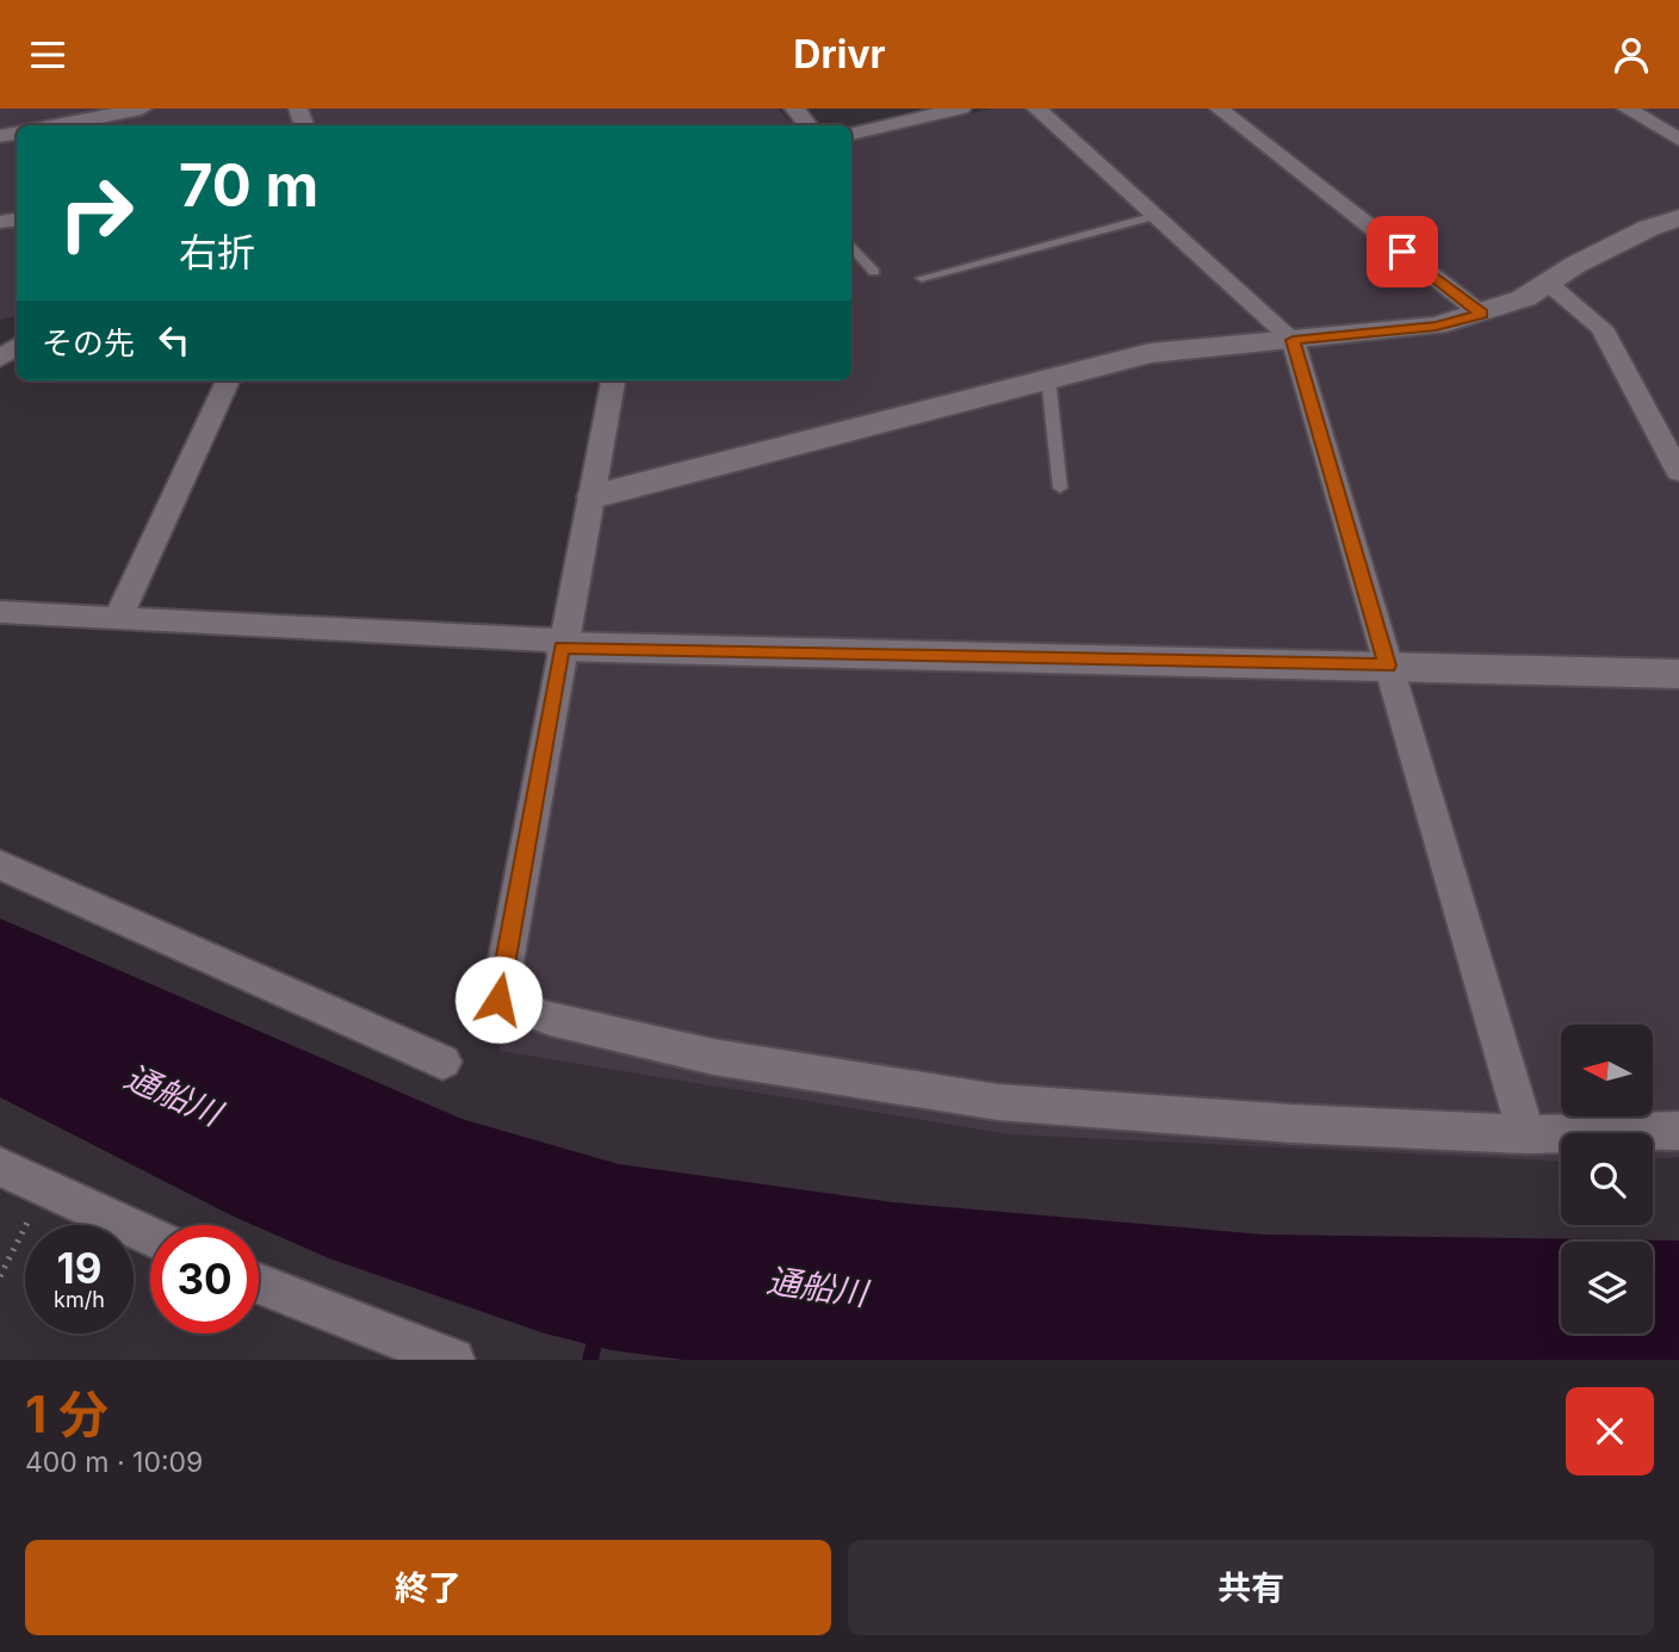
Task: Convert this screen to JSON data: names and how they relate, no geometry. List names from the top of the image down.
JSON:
{
  "water": ["通船川"],
  "north": "left",
  "page": {
    "header": "Drivr",
    "turn": ["70 m", "右折"],
    "then": "その先",
    "speed": "19 km/h",
    "limit": "30",
    "heading": ["1 分", "400 m · 10:09"],
    "buttons": ["終了", "共有"]
  }
}
